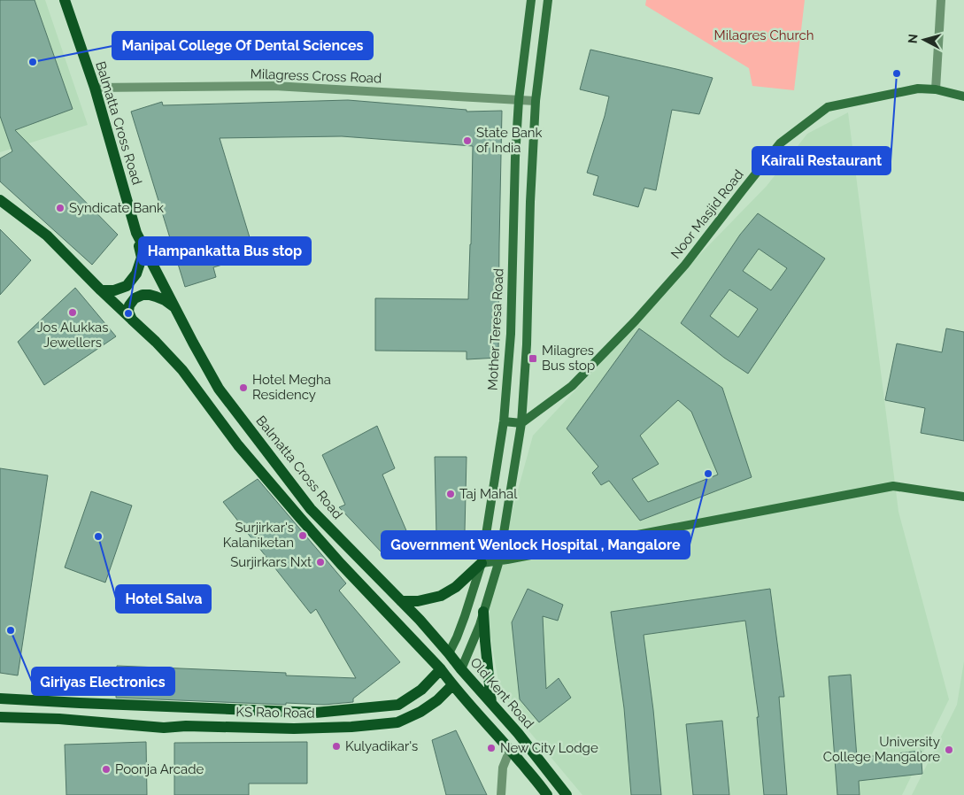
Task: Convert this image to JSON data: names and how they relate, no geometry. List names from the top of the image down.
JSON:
{
  "streets": {
    "main road": [
      "Balmatta Cross Road",
      "Noor Masjid Road",
      "Mother Teresa Road",
      "Old Kent Road",
      "KS Rao Road"
    ],
    "street": ["Milagress Cross Road"]
  },
  "crossings": [
    ["Milagress Cross Road", "Balmatta Cross Road"],
    ["Milagress Cross Road", "Mother Teresa Road"],
    ["Balmatta Cross Road", "Mother Teresa Road"],
    ["Balmatta Cross Road", "Old Kent Road"],
    ["Mother Teresa Road", "Old Kent Road"]
  ],
  "parks": ["Milagres Church"],
  "places": {
    "other": [
      "Manipal College Of Dental Sciences",
      "Kairali Restaurant",
      "State Bank of India",
      "Syndicate Bank",
      "Jos Alukkas Jewellers",
      "Hampankatta Bus stop",
      "Hotel Megha Residency",
      "Government Wenlock Hospital , Mangalore",
      "Taj Mahal",
      "Surjirkar's Kalaniketan",
      "Hotel Salva",
      "Surjirkars Nxt",
      "Giriyas Electronics",
      "Kulyadikar's",
      "New City Lodge",
      "University College Mangalore",
      "Poonja Arcade"
    ],
    "transit": ["Milagres Bus stop"]
  },
  "north": "left"
}
